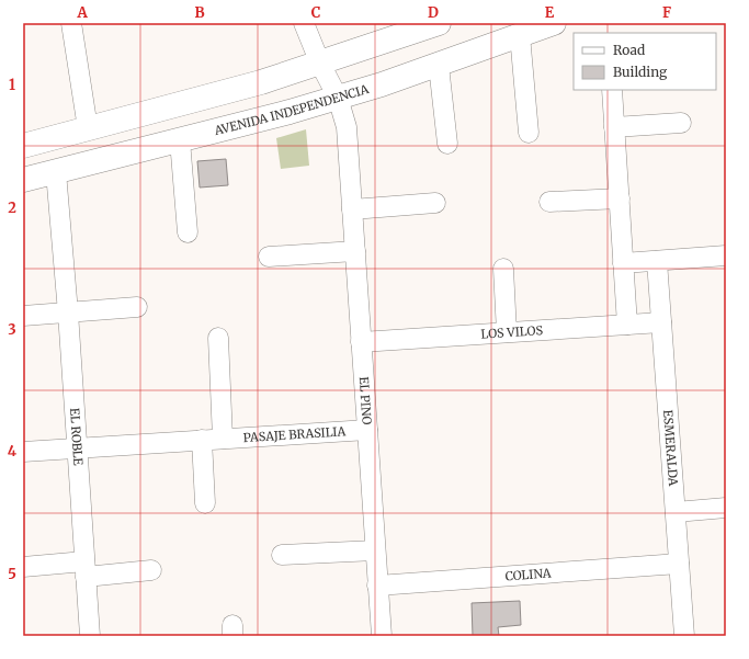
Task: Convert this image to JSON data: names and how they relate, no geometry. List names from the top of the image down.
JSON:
{
  "streets": {
    "main road": ["AVENIDA INDEPENDENCIA"],
    "street": [
      "LOS VILOS",
      "EL PINO",
      "PASAJE BRASILIA",
      "EL ROBLE",
      "ESMERALDA",
      "COLINA"
    ]
  },
  "crossings": [
    ["AVENIDA INDEPENDENCIA", "EL PINO"],
    ["AVENIDA INDEPENDENCIA", "EL ROBLE"],
    ["LOS VILOS", "EL PINO"],
    ["LOS VILOS", "ESMERALDA"],
    ["EL PINO", "PASAJE BRASILIA"],
    ["EL PINO", "COLINA"],
    ["PASAJE BRASILIA", "EL ROBLE"],
    ["ESMERALDA", "COLINA"]
  ],
  "legend": ["Road", "Building"],
  "grid": {
    "columns": [
      "A",
      "B",
      "C",
      "D",
      "E",
      "F"
    ],
    "rows": [
      "1",
      "2",
      "3",
      "4",
      "5"
    ]
  }
}
